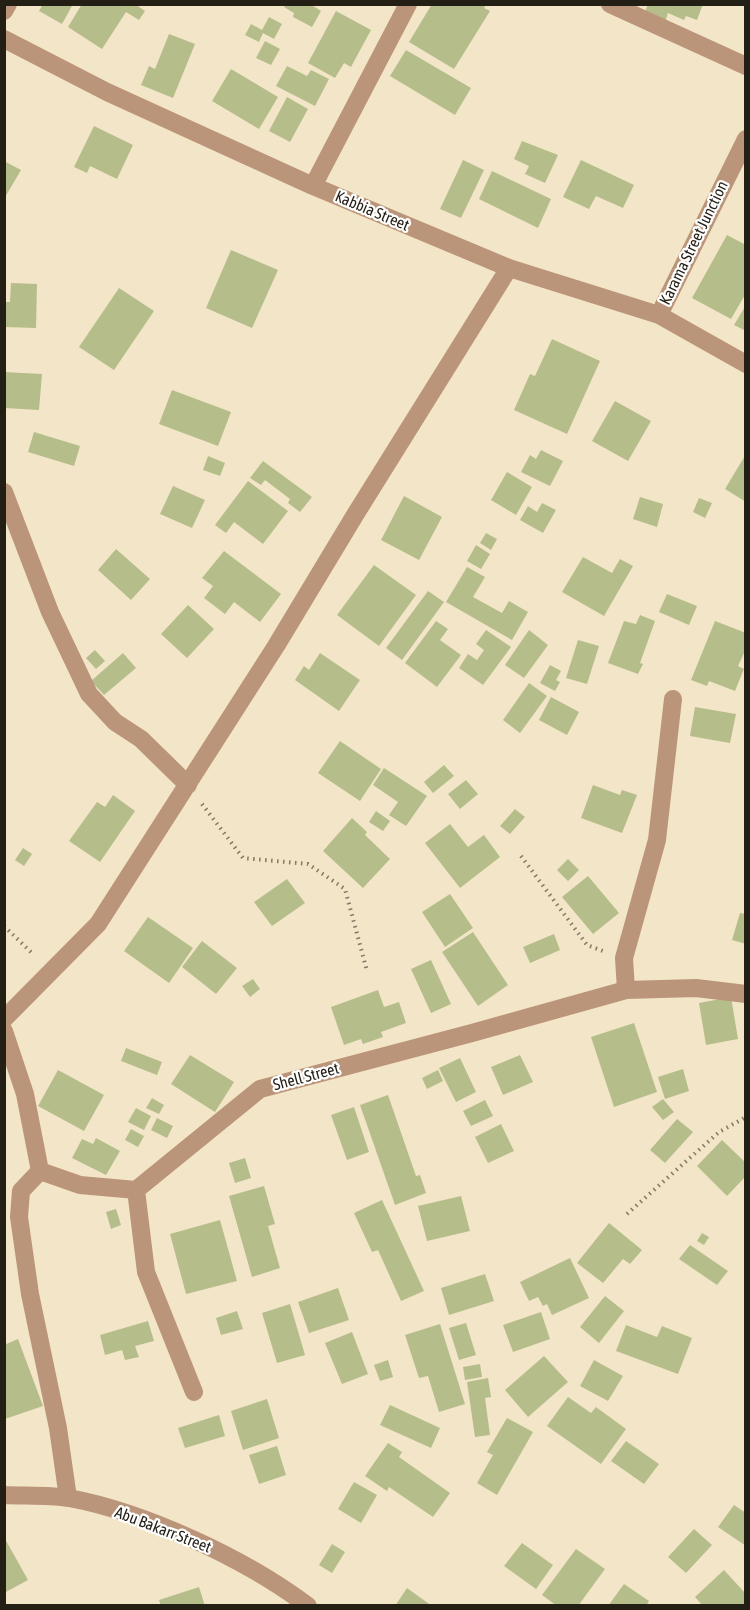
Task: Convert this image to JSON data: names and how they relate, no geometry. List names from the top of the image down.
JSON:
{
  "streets": {
    "street": [
      "Kabbia Street",
      "Karama Street Junction",
      "Shell Street",
      "Abu Bakarr Street"
    ]
  },
  "crossings": [
    ["Kabbia Street", "Karama Street Junction"]
  ]
}
